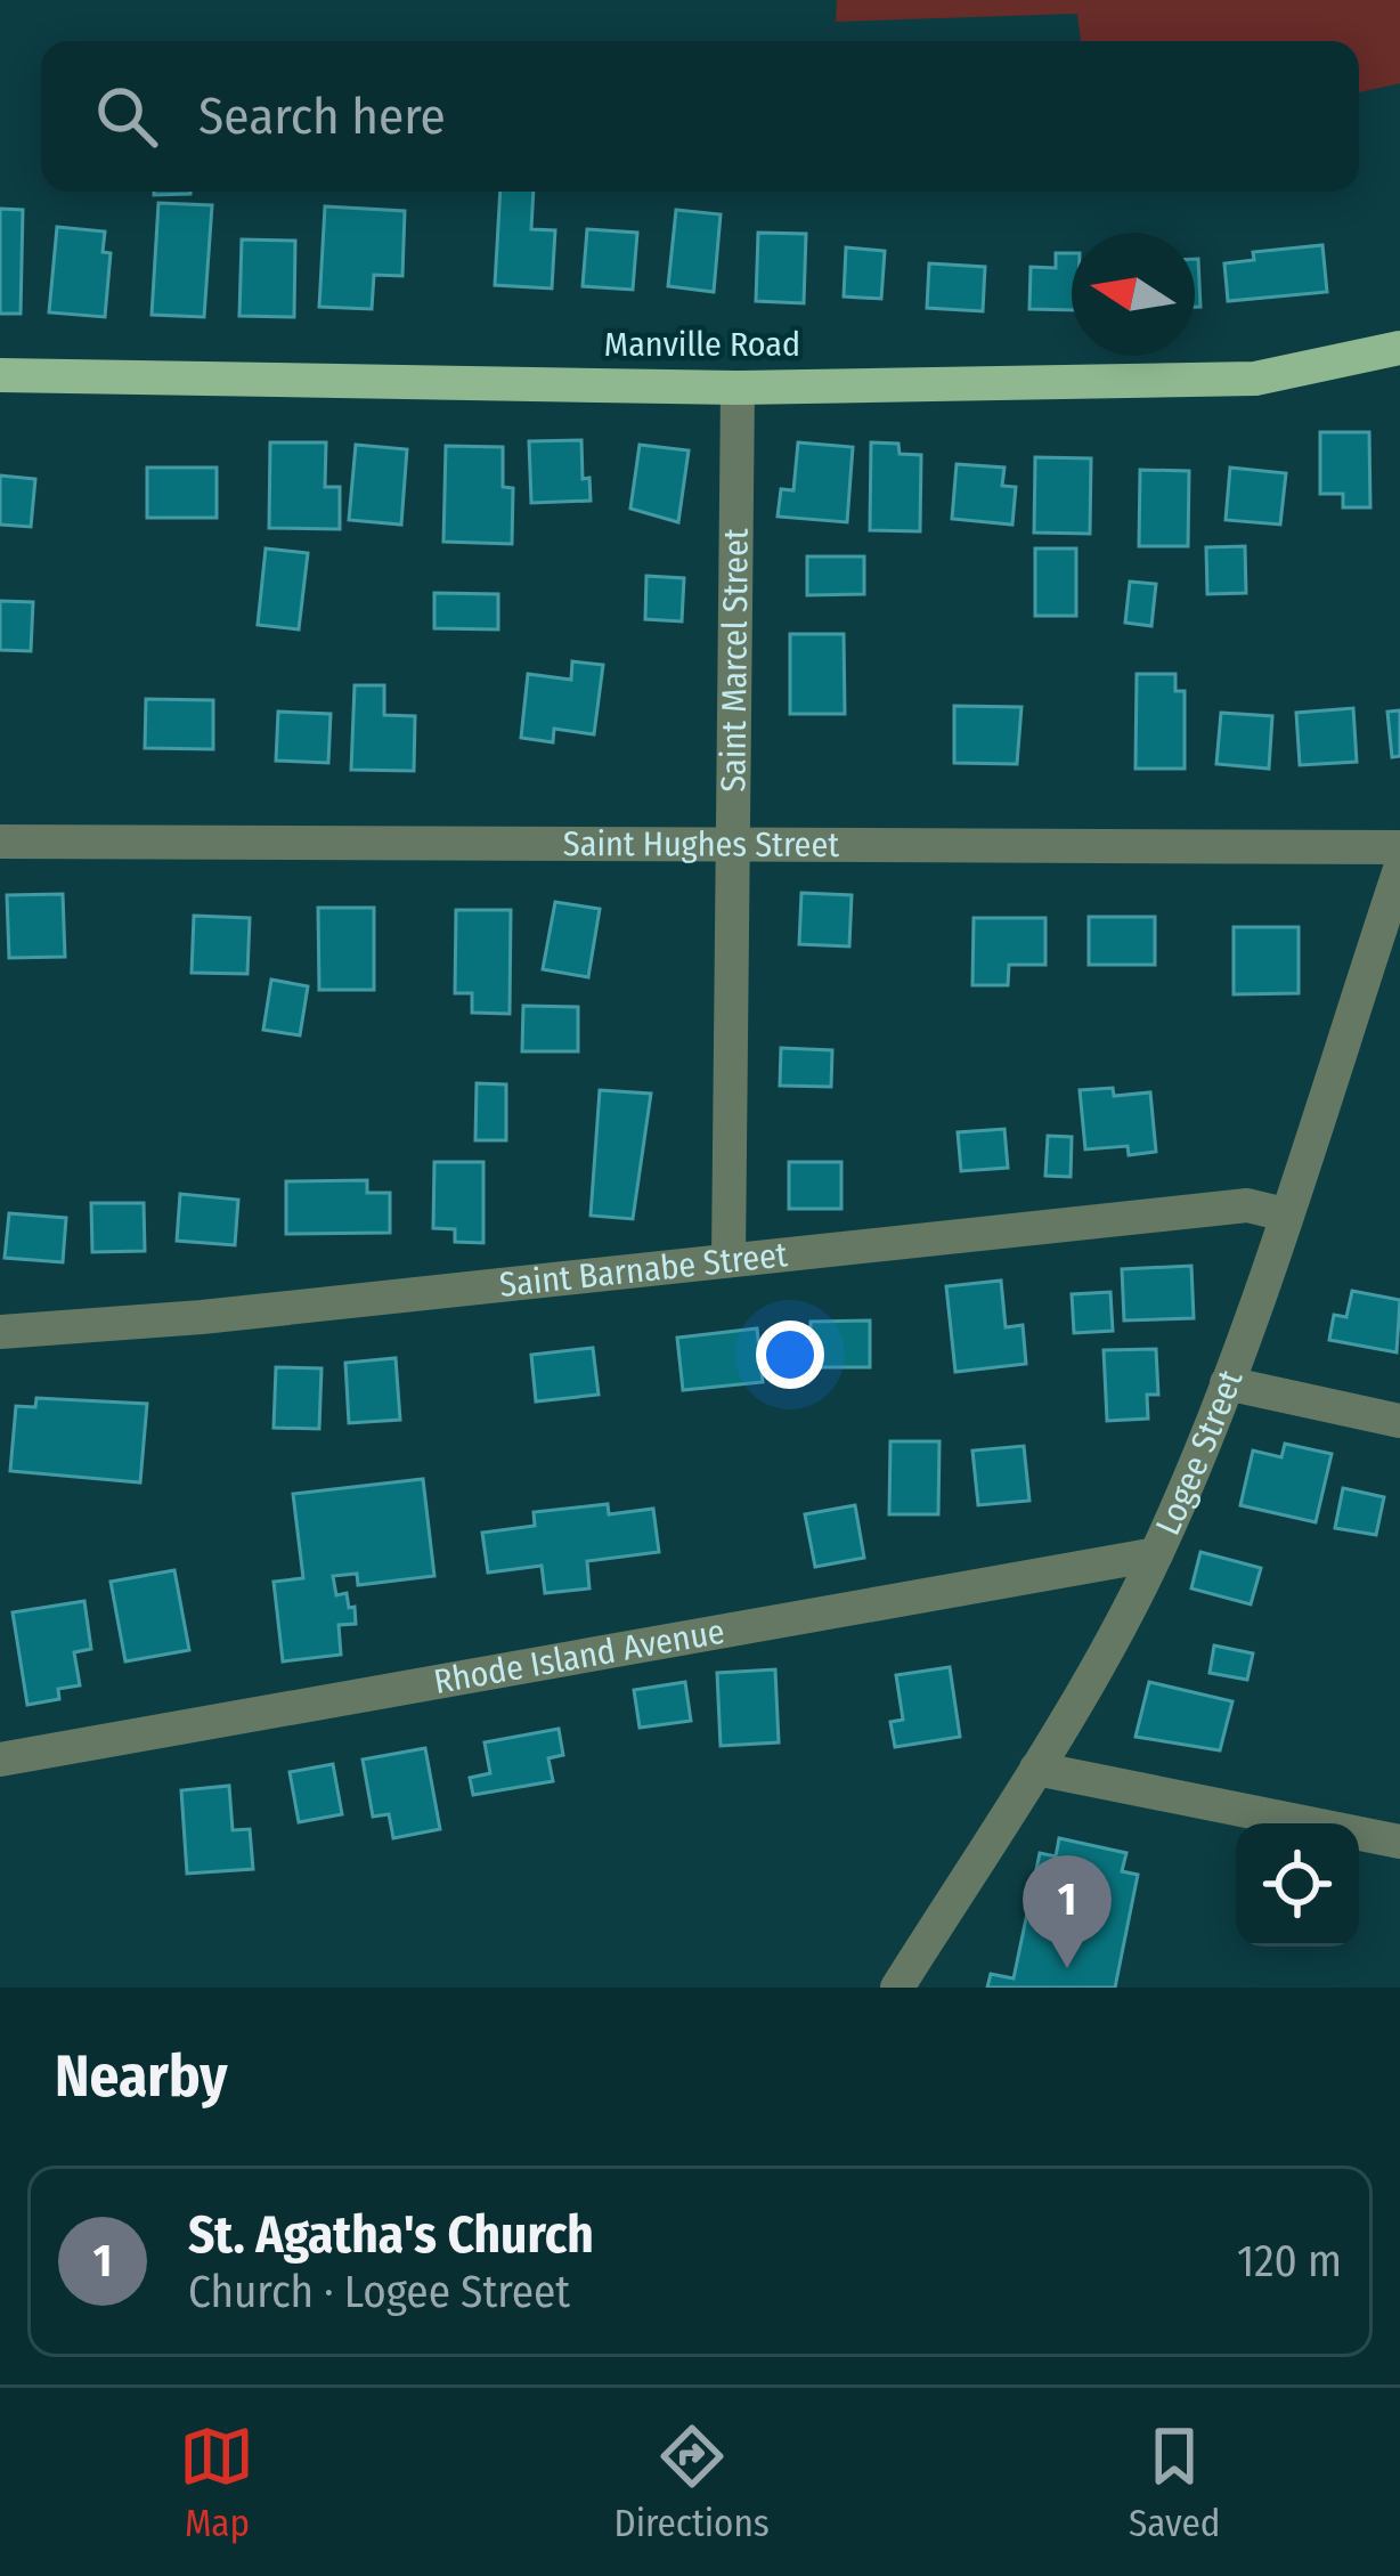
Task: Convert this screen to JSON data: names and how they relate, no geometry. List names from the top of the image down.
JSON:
{
  "streets": {
    "main road": ["Manville Road"],
    "street": [
      "Saint Marcel Street",
      "Saint Hughes Street",
      "Saint Barnabe Street",
      "Logee Street",
      "Rhode Island Avenue"
    ]
  },
  "crossings": [
    ["Manville Road", "Saint Marcel Street"],
    ["Saint Marcel Street", "Saint Hughes Street"],
    ["Saint Marcel Street", "Saint Barnabe Street"],
    ["Saint Barnabe Street", "Logee Street"],
    ["Logee Street", "Rhode Island Avenue"]
  ],
  "north": "left",
  "page": {
    "search": "Search here",
    "pins": "1",
    "heading": "Nearby",
    "list": [
      {
        "mark": "1",
        "name": "St. Agatha's Church",
        "note": "Church · Logee Street",
        "value": "120 m"
      }
    ],
    "nav": ["Map", "Directions", "Saved"]
  }
}
